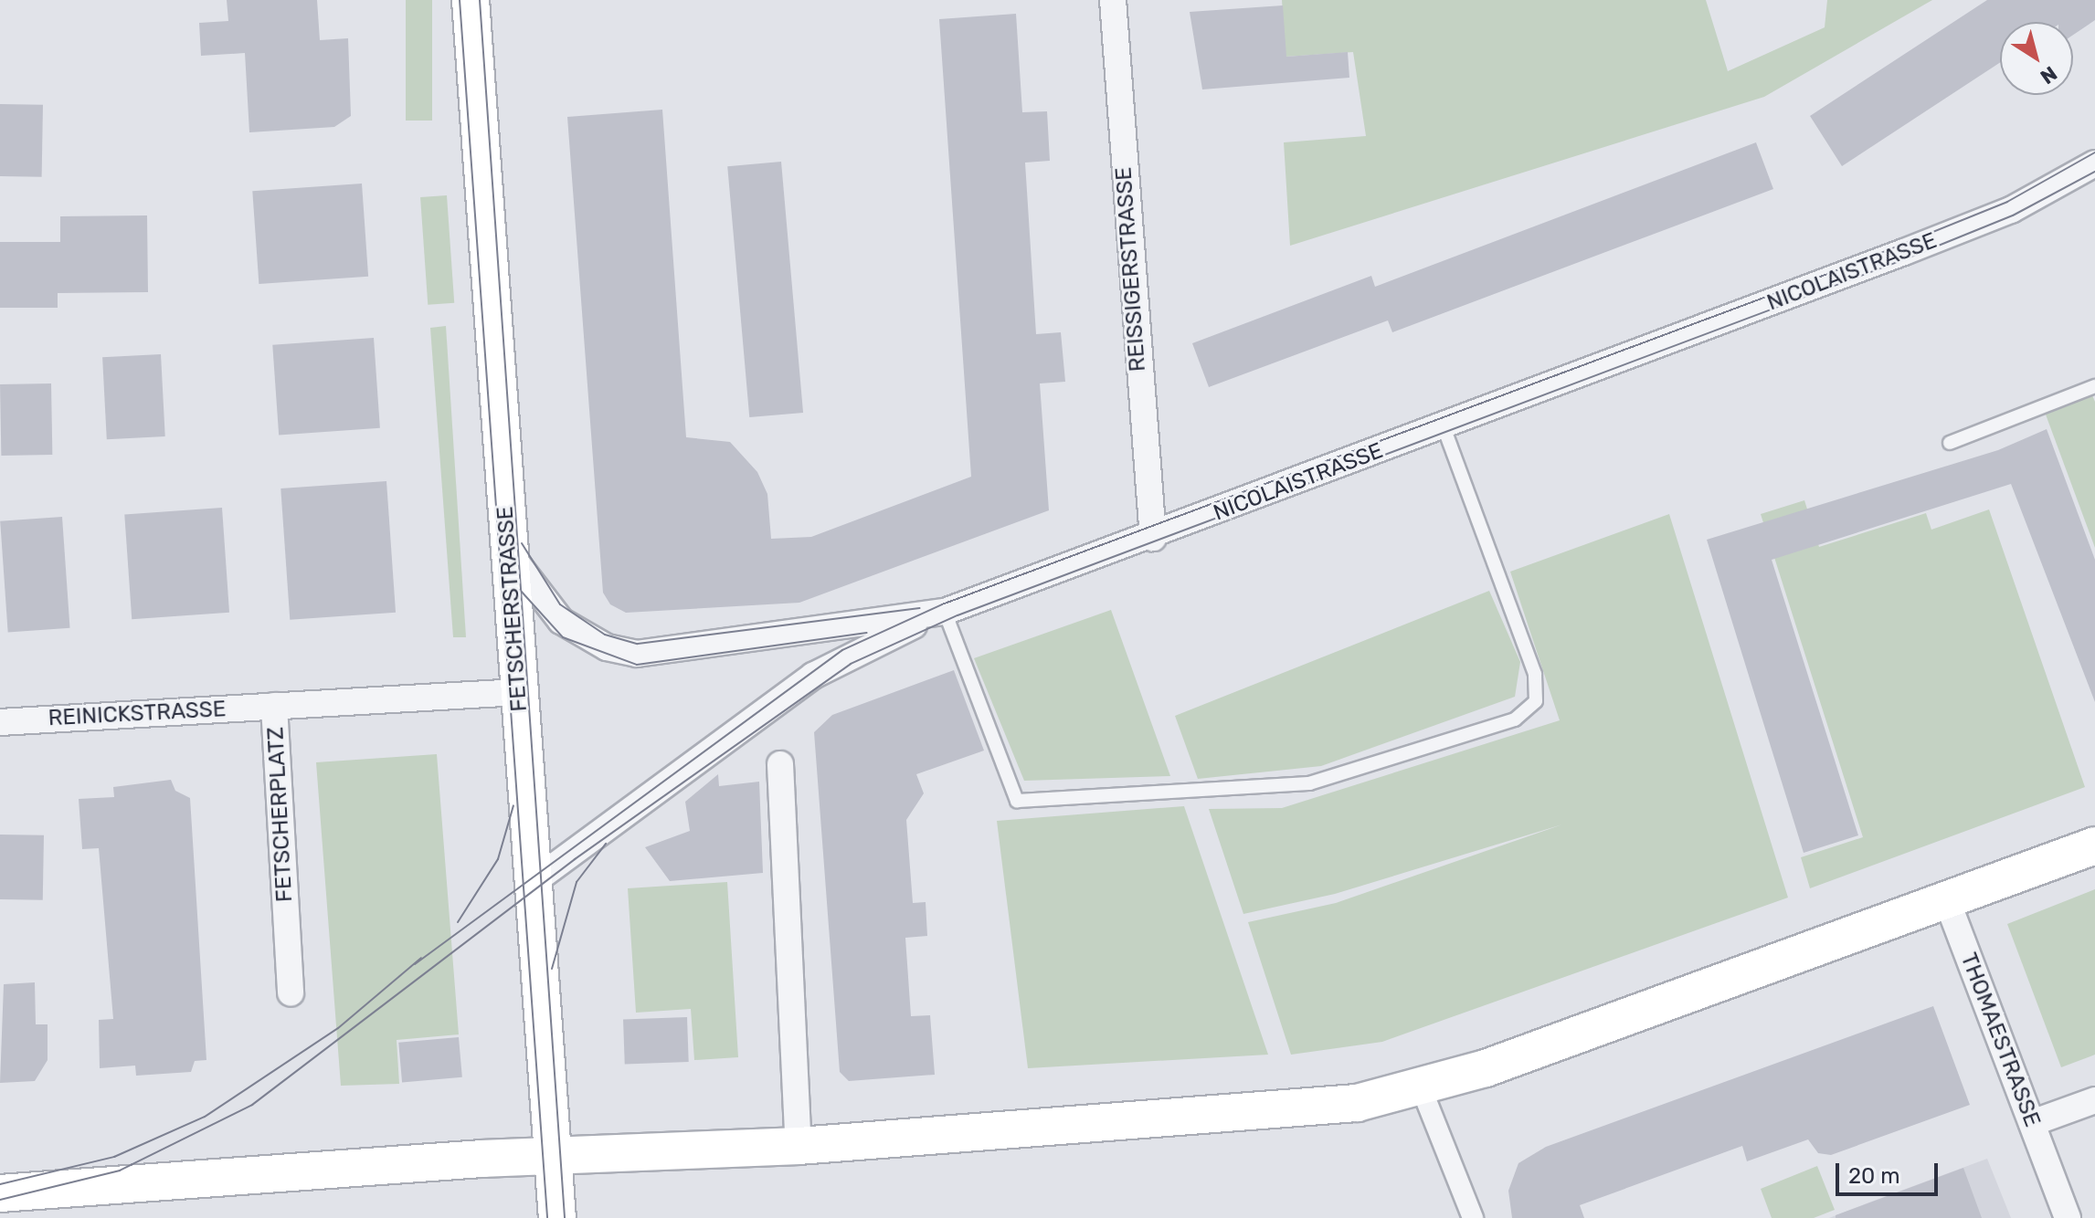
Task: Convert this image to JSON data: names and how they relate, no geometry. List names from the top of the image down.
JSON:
{
  "streets": {
    "main road": ["FETSCHERSTRASSE"],
    "street": [
      "REISSIGERSTRASSE",
      "NICOLAISTRASSE",
      "REINICKSTRASSE",
      "FETSCHERPLATZ",
      "THOMAESTRASSE"
    ]
  },
  "crossings": [
    ["REISSIGERSTRASSE", "NICOLAISTRASSE"],
    ["NICOLAISTRASSE", "FETSCHERSTRASSE"],
    ["FETSCHERSTRASSE", "FETSCHERPLATZ"],
    ["REINICKSTRASSE", "FETSCHERPLATZ"]
  ],
  "scale_bar": "20 m",
  "north": "bottom right"
}
